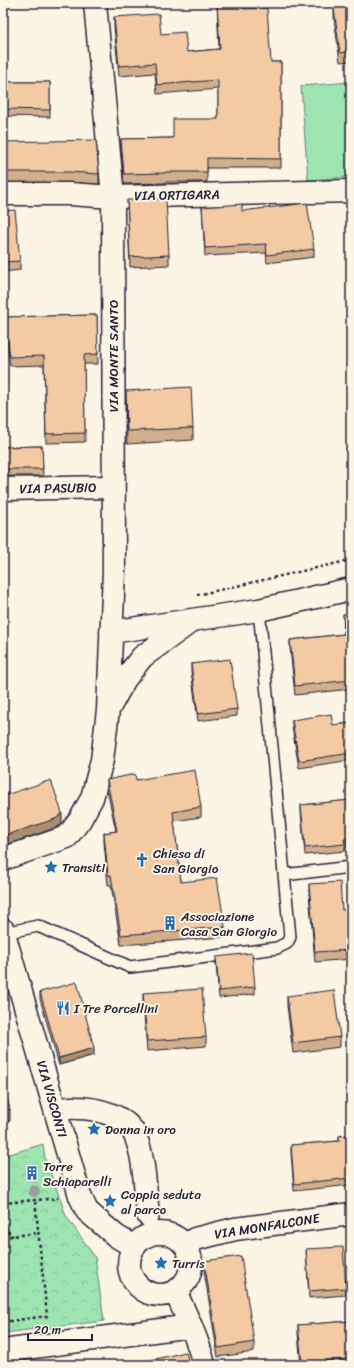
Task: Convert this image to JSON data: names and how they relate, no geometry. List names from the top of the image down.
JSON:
{
  "streets": {
    "street": [
      "VIA ORTIGARA",
      "VIA MONTE SANTO",
      "VIA PASUBIO",
      "VIA VISCONTI",
      "VIA MONFALCONE"
    ]
  },
  "crossings": [
    ["VIA ORTIGARA", "VIA MONTE SANTO"],
    ["VIA MONTE SANTO", "VIA PASUBIO"],
    ["VIA VISCONTI", "VIA MONFALCONE"]
  ],
  "places": {
    "church": ["Chiesa di San Giorgio"],
    "place": [
      "Transiti",
      "Donna in oro",
      "Coppia seduta al parco",
      "Turris"
    ],
    "building": ["Associazione Casa San Giorgio", "Torre Schiaparelli"],
    "restaurant": ["I Tre Porcellini"]
  },
  "scale_bar": "20 m"
}
